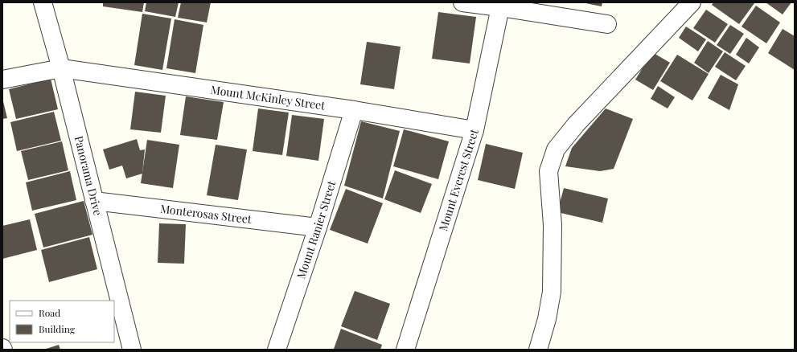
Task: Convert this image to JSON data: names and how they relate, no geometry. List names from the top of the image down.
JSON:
{
  "streets": {
    "street": [
      "Mount McKinley Street",
      "Panorama Drive",
      "Mount Everest Street",
      "Monterosas Street",
      "Mount Ranier Street"
    ]
  },
  "crossings": [
    ["Mount McKinley Street", "Panorama Drive"],
    ["Mount McKinley Street", "Mount Everest Street"],
    ["Mount McKinley Street", "Mount Ranier Street"],
    ["Panorama Drive", "Monterosas Street"],
    ["Monterosas Street", "Mount Ranier Street"]
  ],
  "legend": ["Road", "Building"]
}
